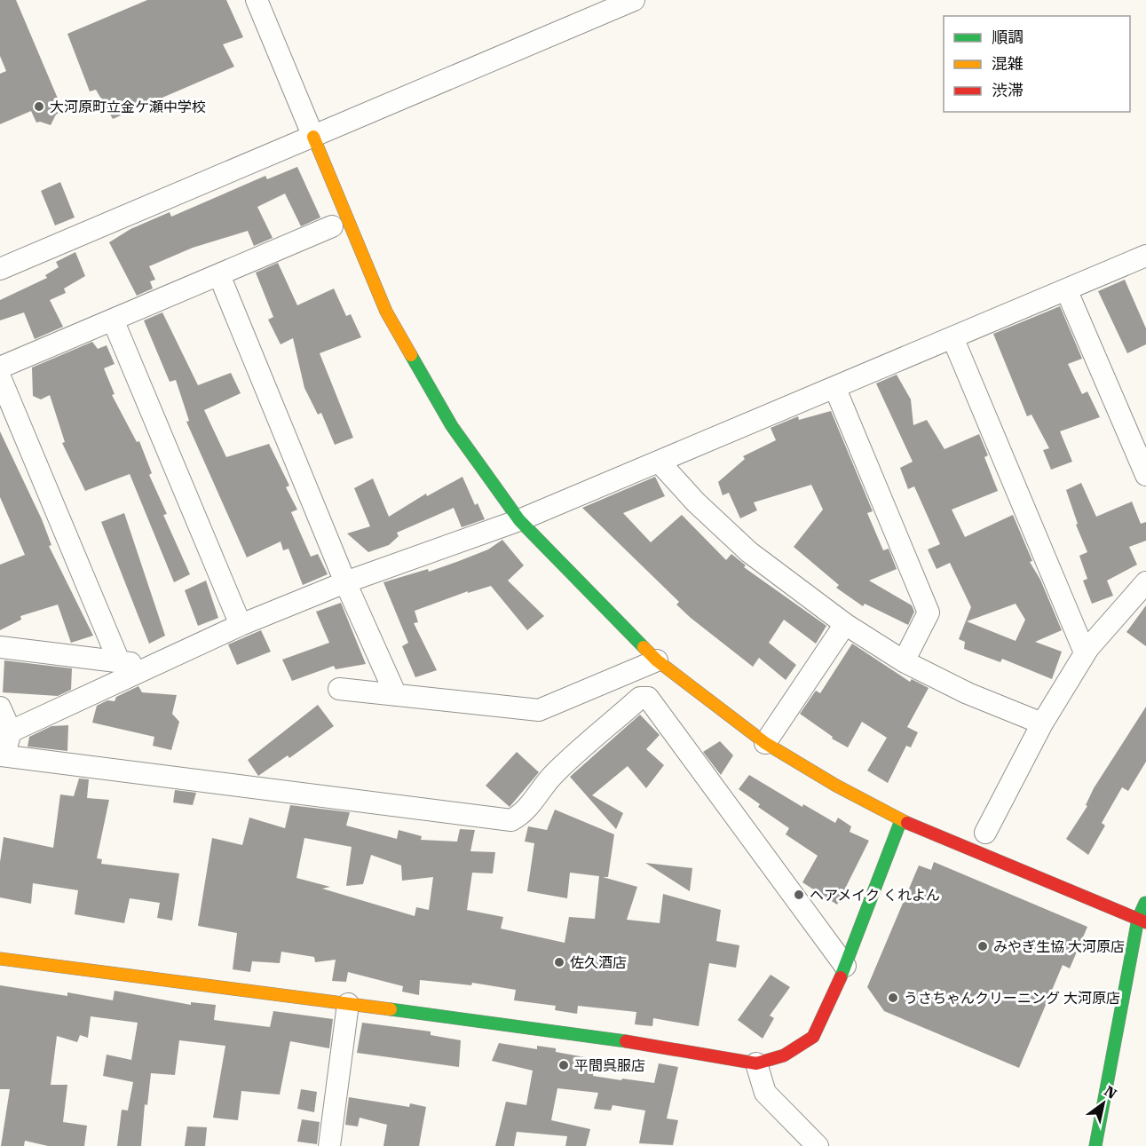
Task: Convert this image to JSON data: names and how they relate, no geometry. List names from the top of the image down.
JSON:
{
  "places": [
    "大河原町立金ケ瀬中学校",
    "ヘアメイク くれよん",
    "みやぎ生協 大河原店",
    "佐久酒店",
    "うさちゃんクリーニング 大河原店",
    "平間呉服店"
  ],
  "legend": ["順調", "混雑", "渋滞"],
  "north": "top right"
}
